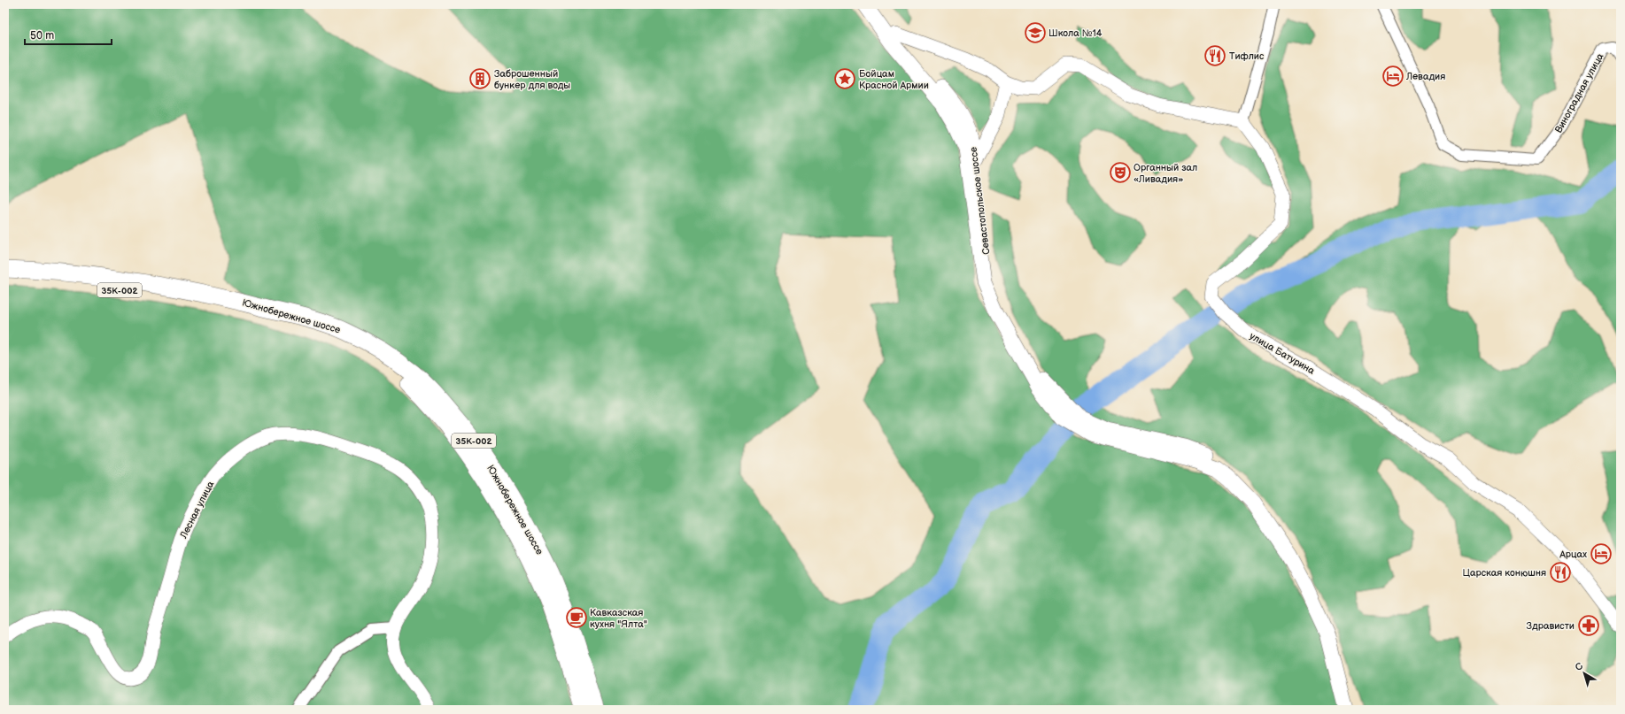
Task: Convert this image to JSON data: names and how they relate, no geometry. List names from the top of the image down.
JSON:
{
  "streets": {
    "highway": ["35К-002", "Южнобережное шоссе"],
    "main road": ["Севастопольское шоссе"],
    "street": ["Виноградная улица", "улица Батурина", "Лесная улица"]
  },
  "places": {
    "school or university": ["Школа №14"],
    "restaurant": ["Тифлис", "Царская конюшня"],
    "hotel": ["Левадия", "Арцах"],
    "building": ["Заброшенный бункер для воды"],
    "place": ["Бойцам Красной Армии"],
    "theatre": ["Органный зал «Ливадия»"],
    "cafe": ["Кавказская кухня \"Ялта\""],
    "pharmacy": ["Здрависти"]
  },
  "scale_bar": "50 m",
  "north": "top left"
}
